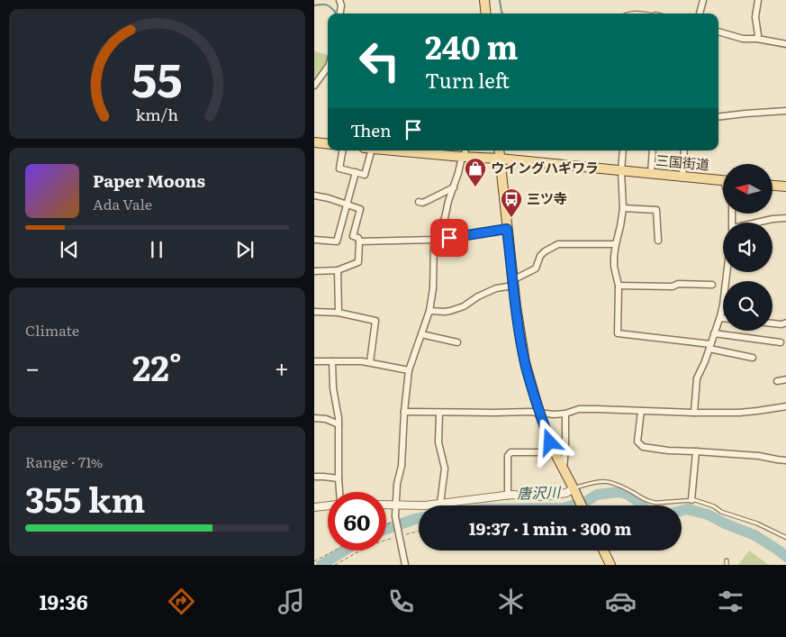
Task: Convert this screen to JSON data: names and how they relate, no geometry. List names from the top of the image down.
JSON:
{
  "streets": {
    "main road": ["三国街道"]
  },
  "water": ["唐沢川"],
  "places": {
    "shop": ["ウイングハギワラ"],
    "bus stop": ["三ツ寺"]
  },
  "north": "left",
  "page": {
    "turn": ["240 m", "Turn left"],
    "then": "Then",
    "song": ["Paper Moons", "Ada Vale"],
    "tile": [
      "Climate",
      ["Range · 71%", "355 km"]
    ],
    "heat": ["−", "22°", "+"],
    "limit": "60",
    "trip": "19:37 · 1 min · 300 m",
    "tabs": "19:36",
    "gauge": ["55", "km/h"]
  }
}
